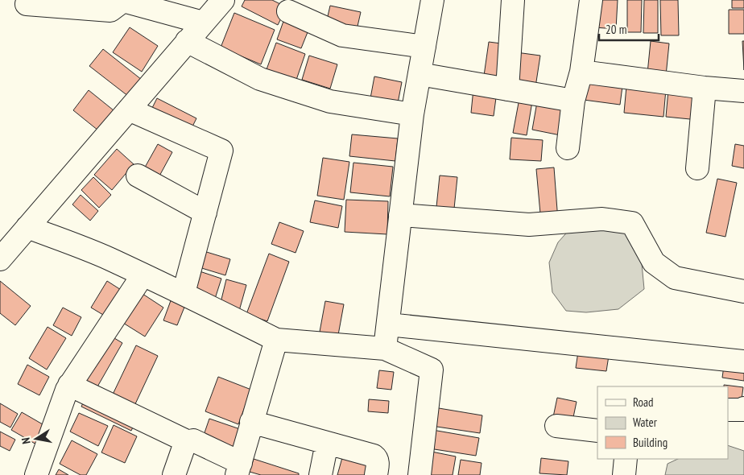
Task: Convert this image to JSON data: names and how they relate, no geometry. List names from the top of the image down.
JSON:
{
  "legend": ["Road", "Water", "Building"],
  "scale_bar": "20 m",
  "north": "left"
}
